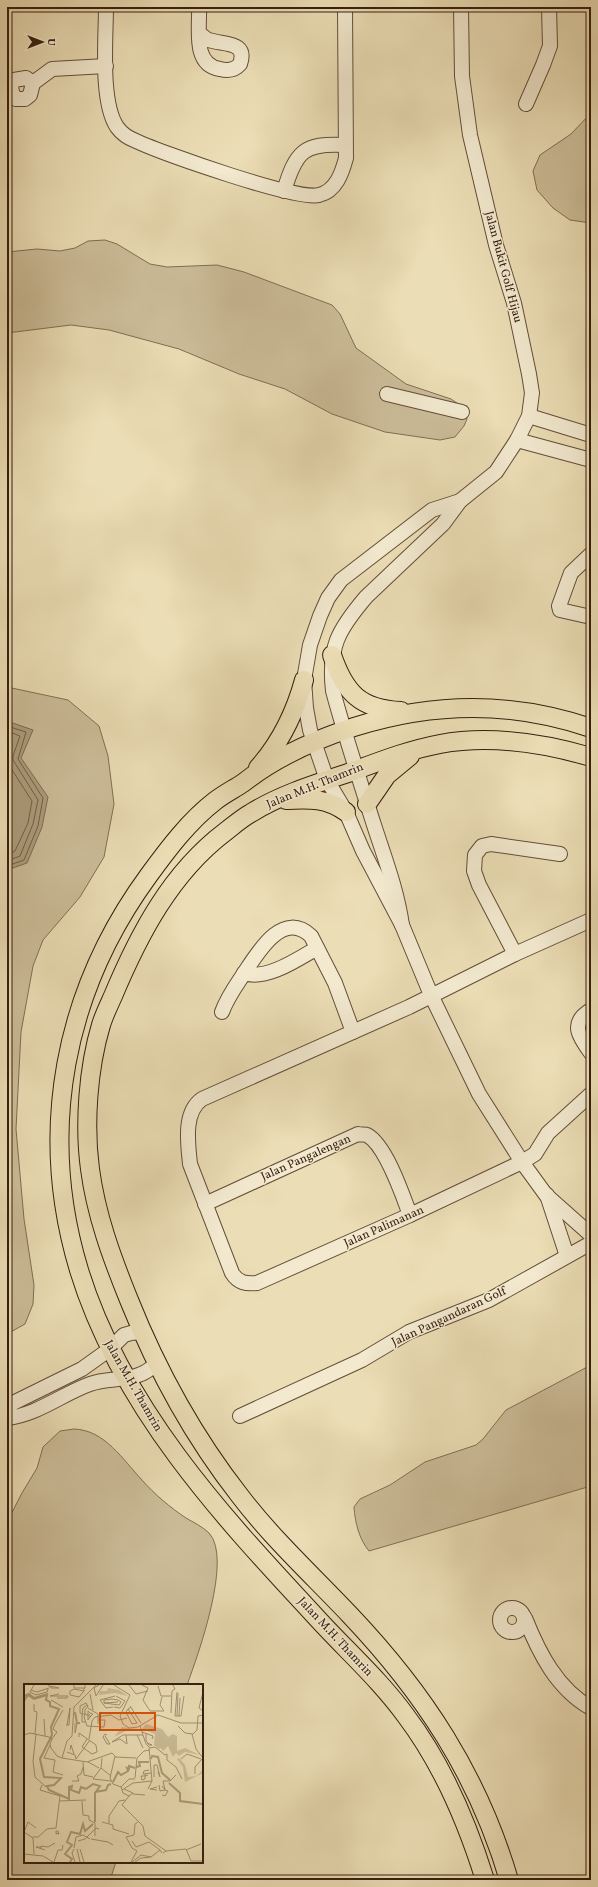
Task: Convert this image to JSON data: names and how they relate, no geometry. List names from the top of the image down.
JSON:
{
  "streets": {
    "main road": ["Jalan M.H. Thamrin"],
    "street": [
      "Jalan Bukit Golf Hijau",
      "Jalan Pangalengan",
      "Jalan Palimanan",
      "Jalan Pangandaran Golf"
    ]
  },
  "crossings": [
    ["Jalan Pangalengan", "Jalan Palimanan"]
  ],
  "north": "right"
}
